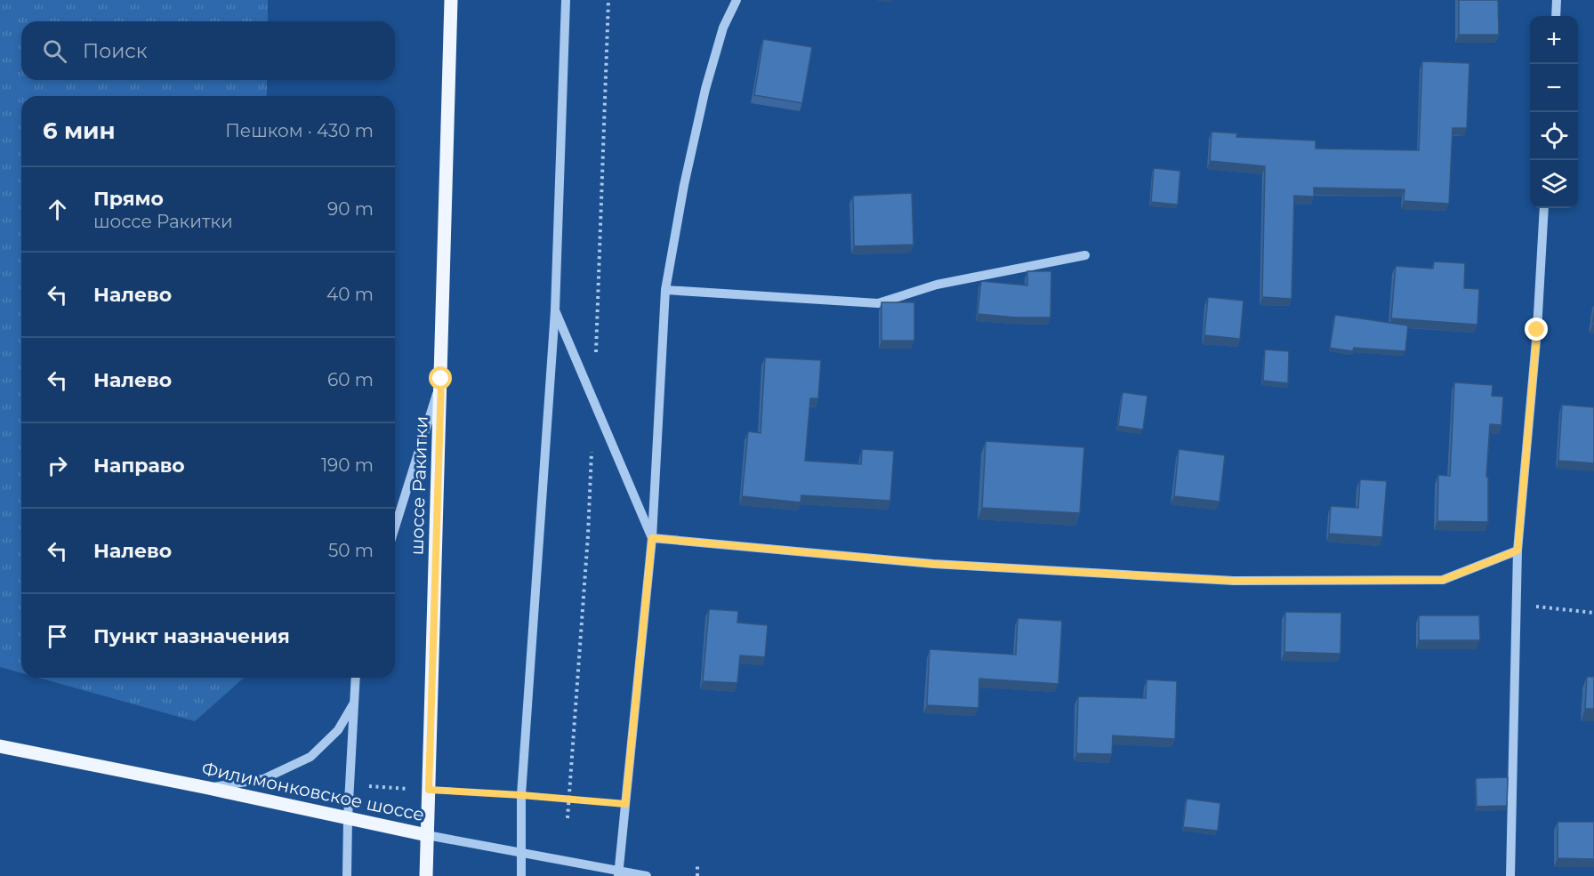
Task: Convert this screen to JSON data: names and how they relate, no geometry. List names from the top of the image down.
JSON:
{
  "streets": {
    "main road": ["шоссе Ракитки", "Филимонковское шоссе"]
  },
  "crossings": [
    ["шоссе Ракитки", "Филимонковское шоссе"]
  ],
  "page": {
    "map_buttons": ["+", "−"],
    "search": "Поиск",
    "heading": ["6 мин", "Пешком · 430 m"],
    "list": [
      ["Прямо", "шоссе Ракитки", "90 m"],
      ["Налево", "40 m"],
      ["Налево", "60 m"],
      ["Направо", "190 m"],
      ["Налево", "50 m"],
      "Пункт назначения"
    ]
  }
}
